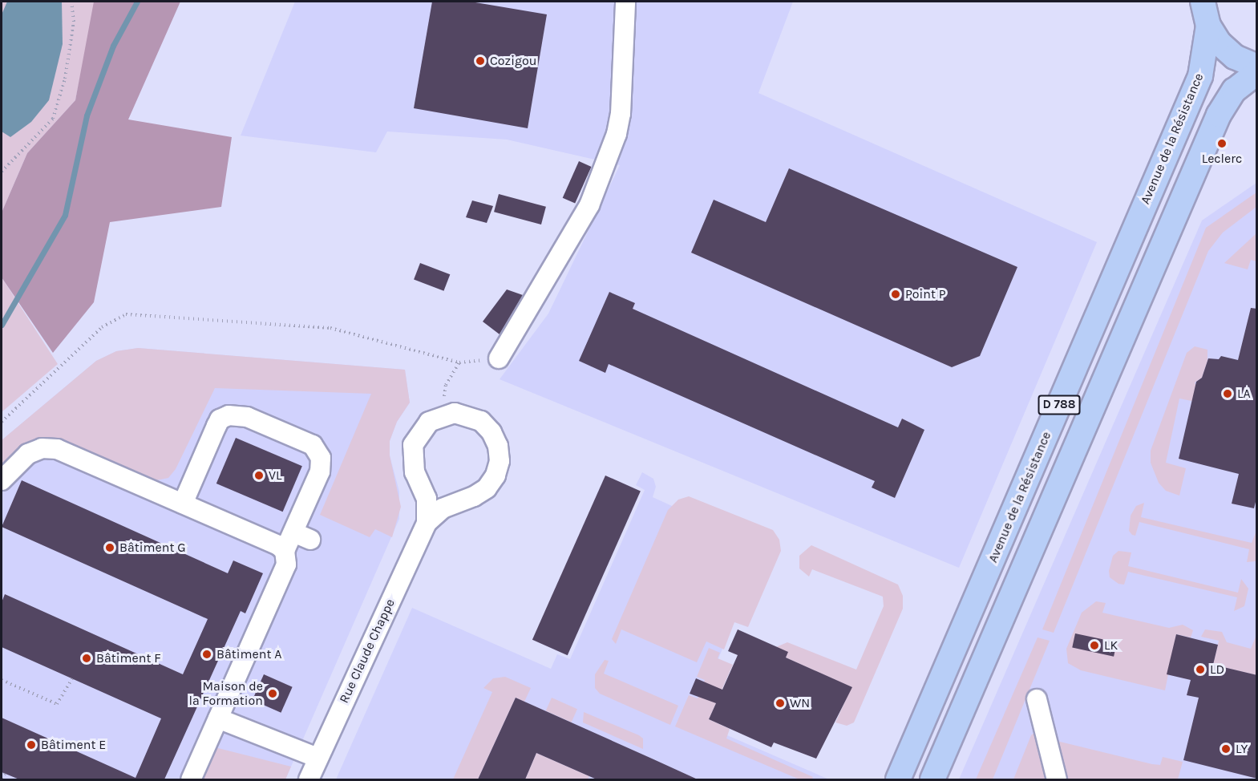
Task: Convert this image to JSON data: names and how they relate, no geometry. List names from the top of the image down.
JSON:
{
  "streets": {
    "main road": ["Avenue de la Résistance", "D 788"],
    "street": ["Rue Claude Chappe"]
  },
  "places": [
    "Cozigou",
    "Leclerc",
    "Point P",
    "LA",
    "VL",
    "Bâtiment G",
    "LK",
    "Bâtiment A",
    "Bâtiment F",
    "LD",
    "Maison de la Formation",
    "WN",
    "Bâtiment E",
    "LY"
  ]
}
